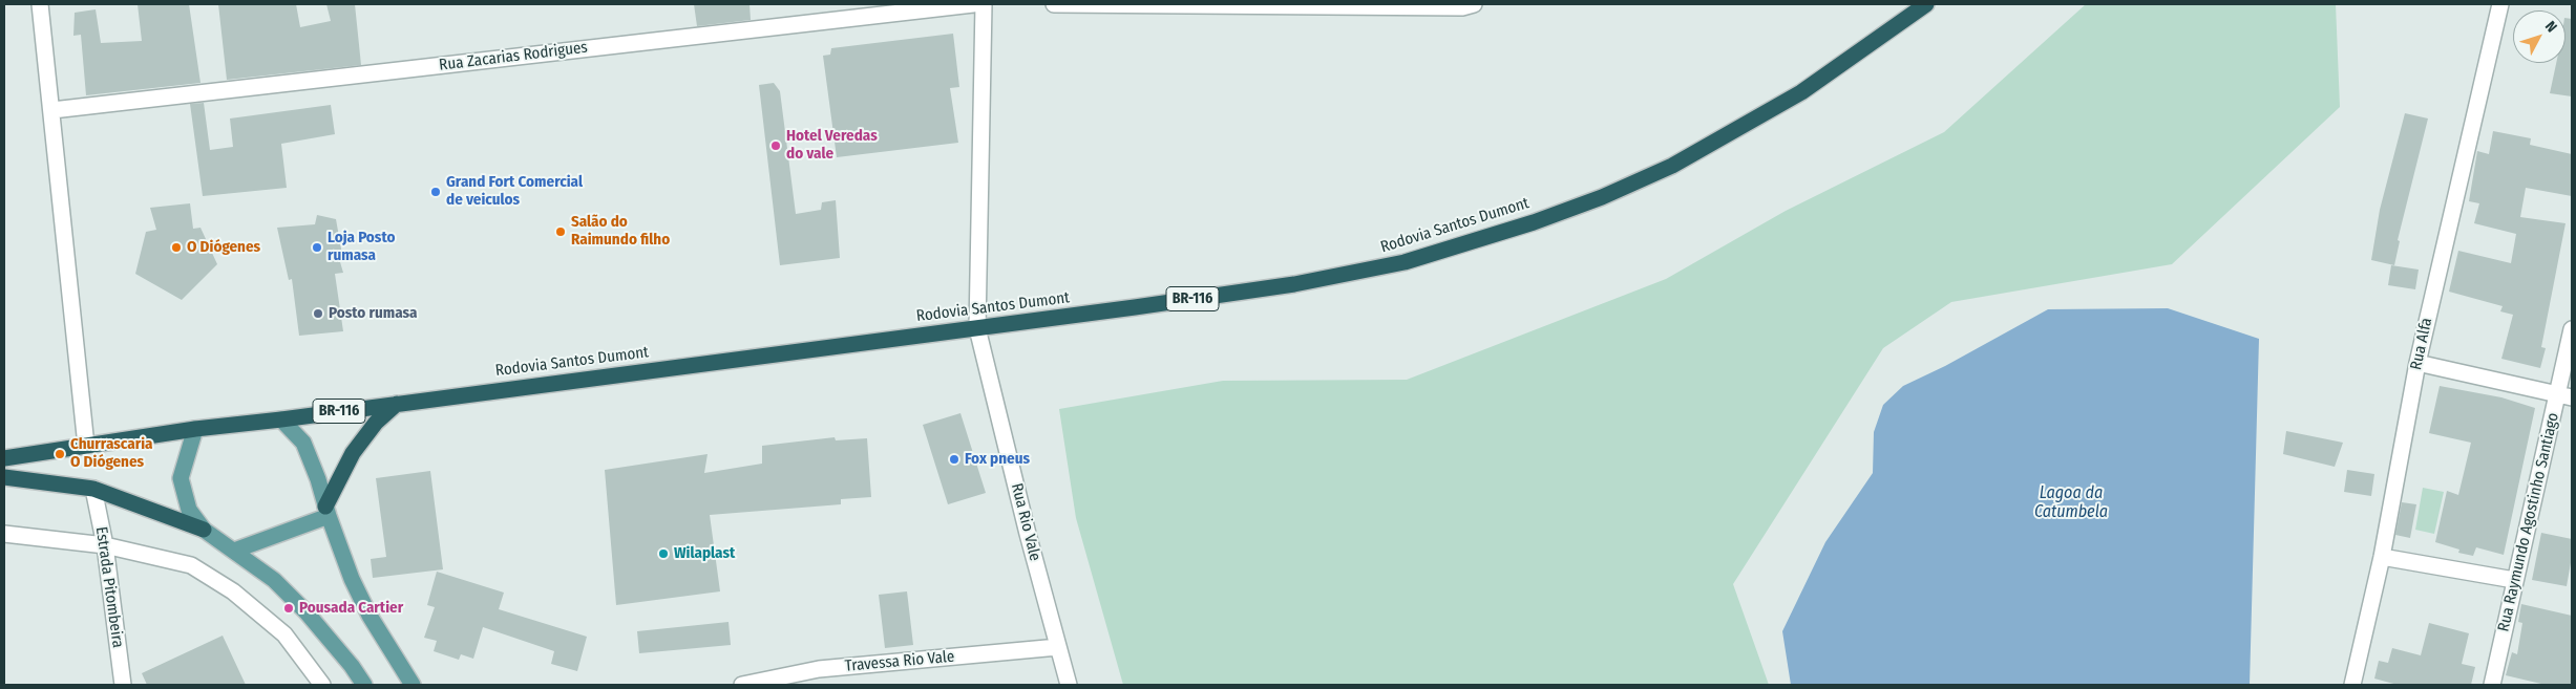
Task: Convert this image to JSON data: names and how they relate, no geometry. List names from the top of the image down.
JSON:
{
  "streets": {
    "highway": ["Rodovia Santos Dumont", "BR-116"],
    "street": [
      "Rua Zacarias Rodrigues",
      "Rua Alfa",
      "Rua Rio Vale",
      "Rua Raymundo Agostinho Santiago",
      "Estrada Pitombeira",
      "Travessa Rio Vale"
    ]
  },
  "crossings": [
    ["Rodovia Santos Dumont", "Rua Rio Vale"],
    ["Rua Rio Vale", "Travessa Rio Vale"]
  ],
  "water": ["Lagoa da Catumbela"],
  "places": [
    "Hotel Veredas do vale",
    "Grand Fort Comercial de veiculos",
    "Salão do Raimundo filho",
    "O Diógenes",
    "Loja Posto rumasa",
    "Posto rumasa",
    "Churrascaria O Diógenes",
    "Fox pneus",
    "Wilaplast",
    "Pousada Cartier"
  ],
  "north": "top right"
}
